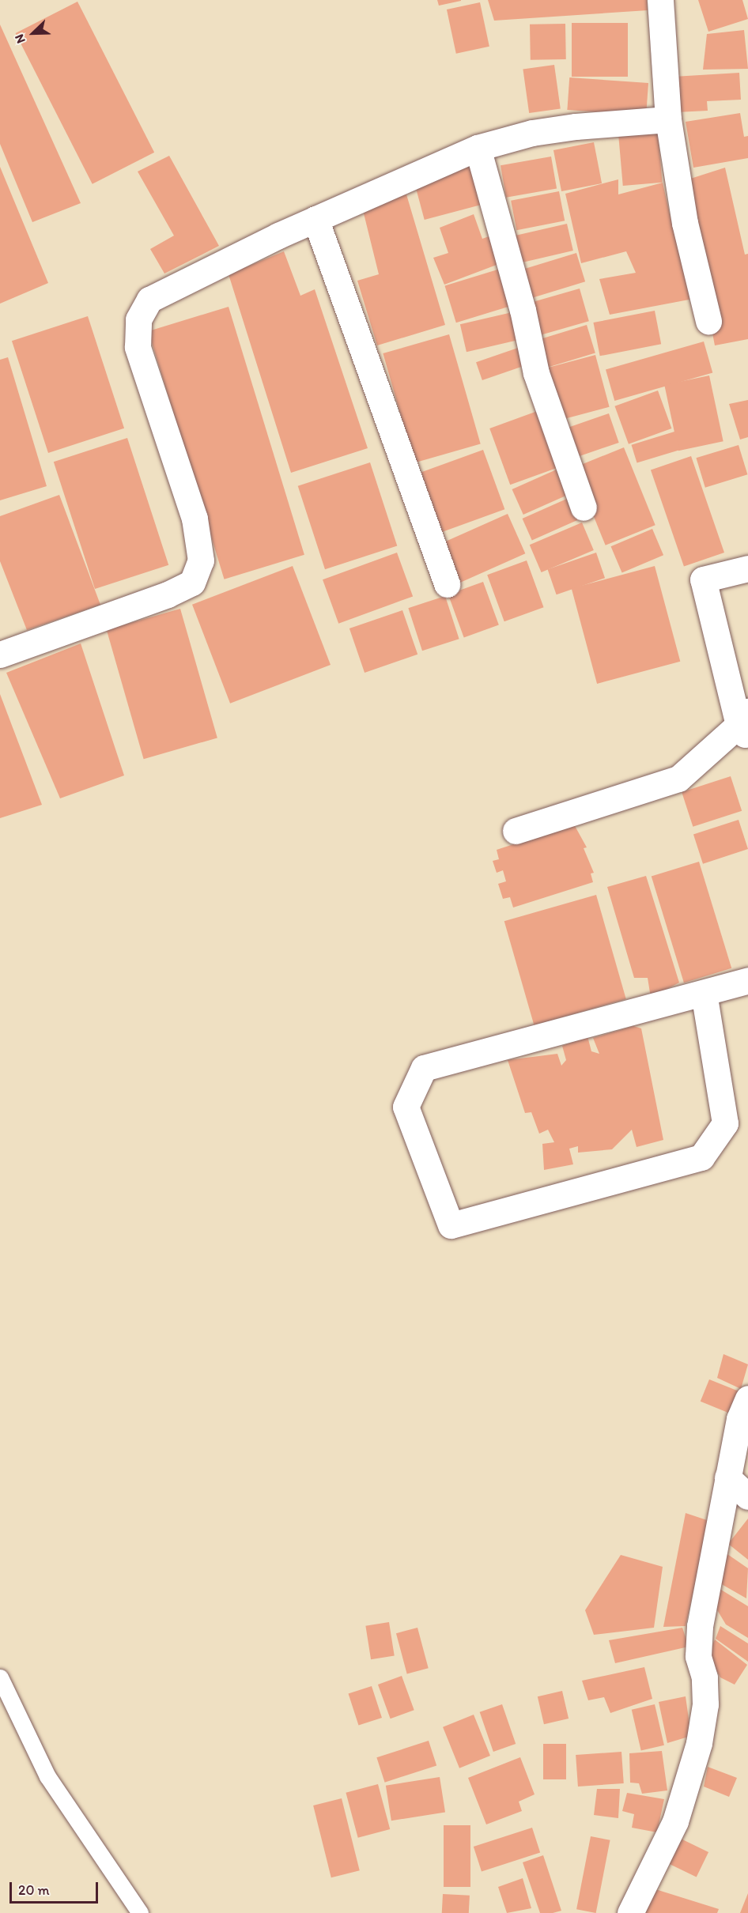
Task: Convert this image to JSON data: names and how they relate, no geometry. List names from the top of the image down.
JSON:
{
  "scale_bar": "20 m",
  "north": "bottom left"
}
